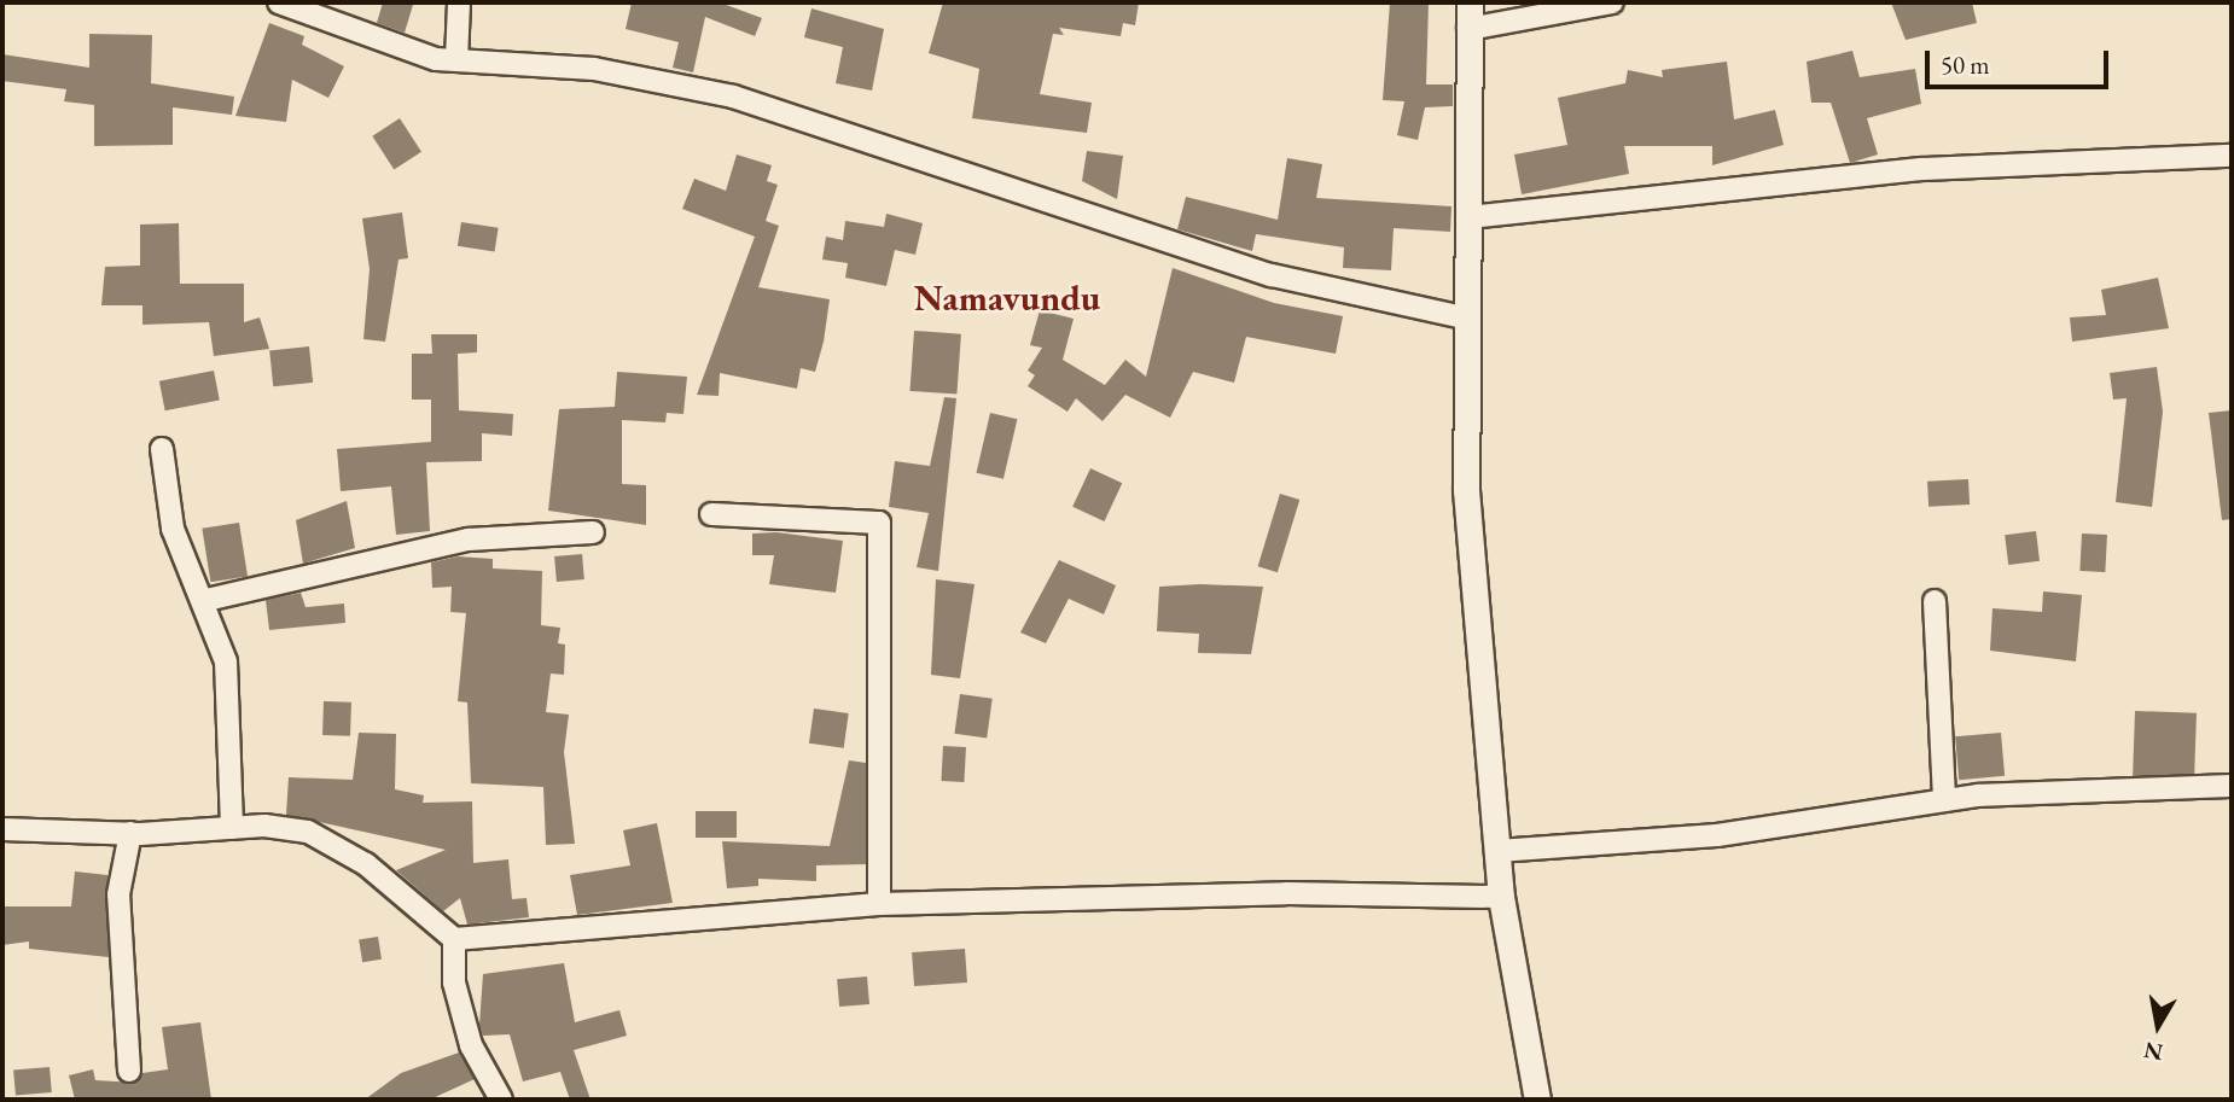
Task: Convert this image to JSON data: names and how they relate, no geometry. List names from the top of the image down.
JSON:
{
  "districts": ["Namavundu"],
  "scale_bar": "50 m",
  "north": "bottom"
}
